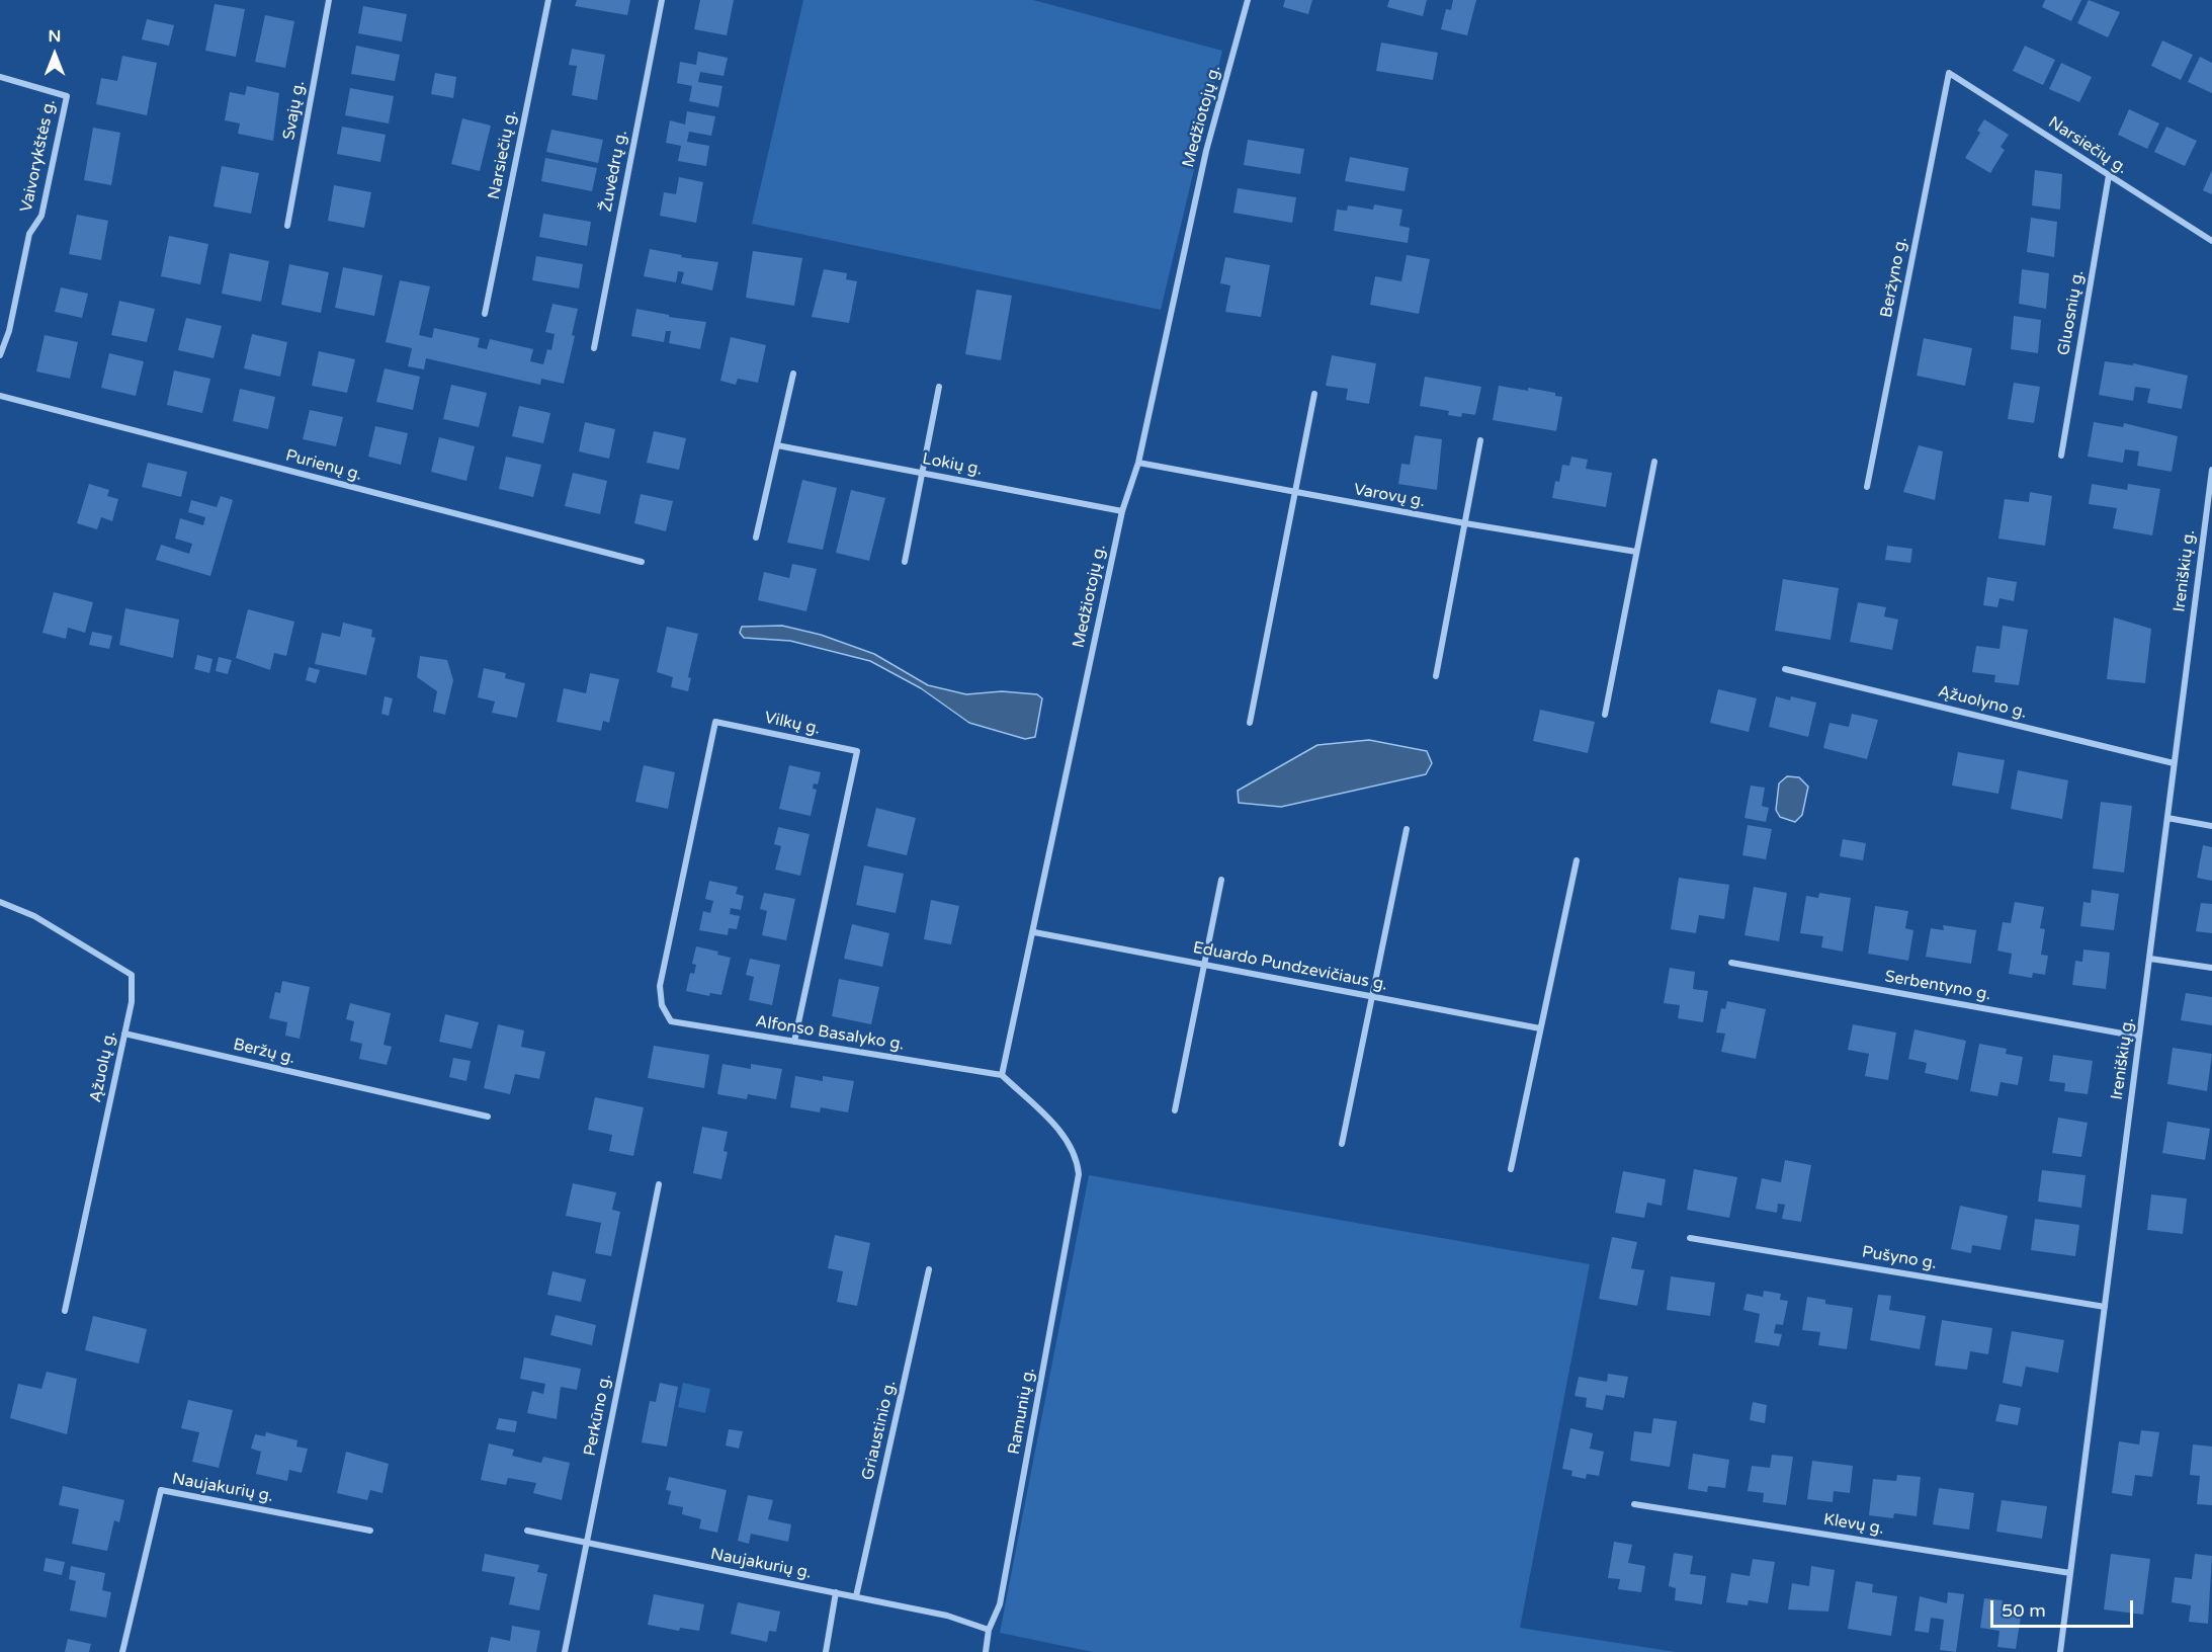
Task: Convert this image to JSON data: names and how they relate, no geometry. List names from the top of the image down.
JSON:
{
  "streets": {
    "street": [
      "Svajų g.",
      "Medžiotojų g.",
      "Narsiečių g.",
      "Vaivorykštės g.",
      "Žuvėdrų g.",
      "Beržyno g.",
      "Gluosnių g.",
      "Lokių g.",
      "Purienų g.",
      "Varovų g.",
      "Ireniškių g.",
      "Ąžuolyno g.",
      "Vilkų g.",
      "Eduardo Pundzevičiaus g.",
      "Serbentyno g.",
      "Alfonso Basalyko g.",
      "Beržų g.",
      "Ąžuolų g.",
      "Pušyno g.",
      "Ramunių g.",
      "Perkūno g.",
      "Griaustinio g.",
      "Naujakurių g.",
      "Klevų g."
    ]
  },
  "crossings": [
    ["Medžiotojų g.", "Lokių g."],
    ["Medžiotojų g.", "Varovų g."],
    ["Medžiotojų g.", "Eduardo Pundzevičiaus g."],
    ["Medžiotojų g.", "Alfonso Basalyko g."],
    ["Medžiotojų g.", "Ramunių g."],
    ["Narsiečių g.", "Beržyno g."],
    ["Narsiečių g.", "Gluosnių g."],
    ["Ireniškių g.", "Ąžuolyno g."],
    ["Ireniškių g.", "Serbentyno g."],
    ["Ireniškių g.", "Pušyno g."],
    ["Ireniškių g.", "Klevų g."],
    ["Vilkų g.", "Alfonso Basalyko g."],
    ["Alfonso Basalyko g.", "Ramunių g."],
    ["Beržų g.", "Ąžuolų g."],
    ["Ramunių g.", "Naujakurių g."],
    ["Perkūno g.", "Naujakurių g."],
    ["Griaustinio g.", "Naujakurių g."]
  ],
  "scale_bar": "50 m",
  "north": "top"
}
